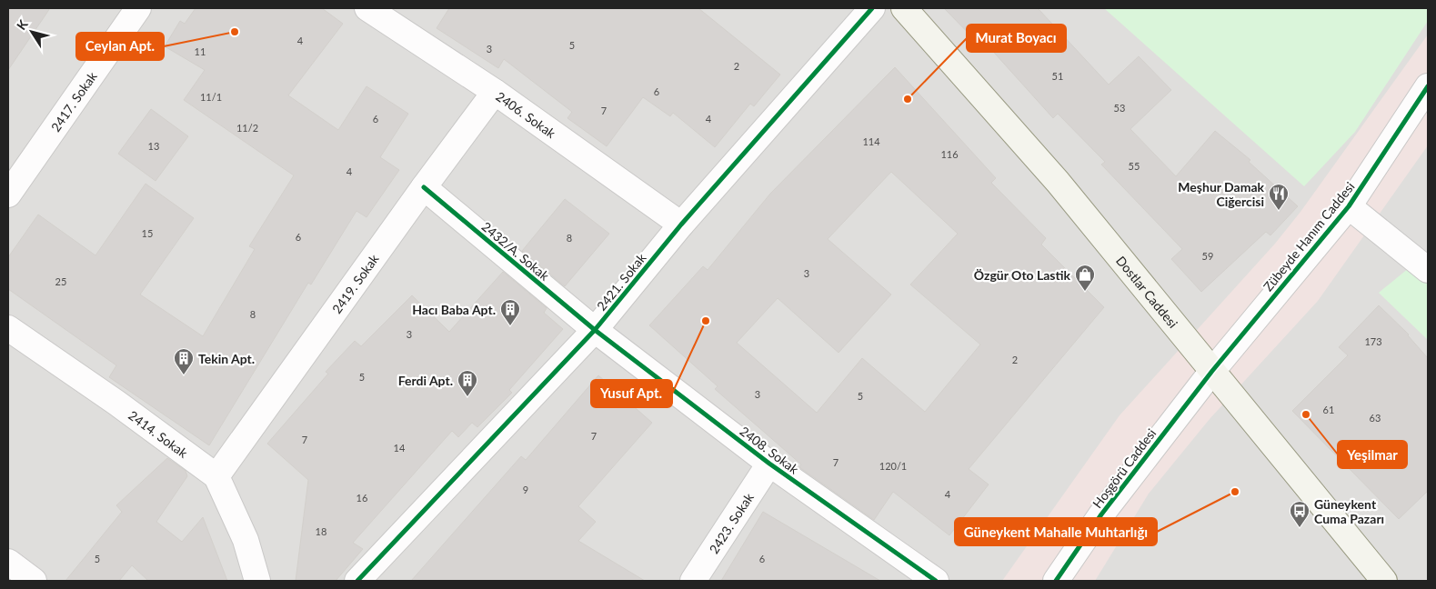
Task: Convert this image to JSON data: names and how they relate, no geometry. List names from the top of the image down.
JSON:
{
  "streets": {
    "main road": ["Dostlar Caddesi"],
    "street": [
      "2417. Sokak",
      "2406. Sokak",
      "Zübeyde Hanım Caddesi",
      "2432/A. Sokak",
      "2421. Sokak",
      "2419. Sokak",
      "2414. Sokak",
      "2408. Sokak",
      "Hoşgörü Caddesi",
      "2423. Sokak"
    ]
  },
  "crossings": [
    ["2406. Sokak", "2421. Sokak"],
    ["2406. Sokak", "2419. Sokak"],
    ["Zübeyde Hanım Caddesi", "Dostlar Caddesi"],
    ["Zübeyde Hanım Caddesi", "Hoşgörü Caddesi"],
    ["2432/A. Sokak", "2421. Sokak"],
    ["2432/A. Sokak", "2419. Sokak"],
    ["2432/A. Sokak", "2408. Sokak"],
    ["2421. Sokak", "2408. Sokak"],
    ["2419. Sokak", "2414. Sokak"],
    ["Dostlar Caddesi", "Hoşgörü Caddesi"],
    ["2408. Sokak", "2423. Sokak"]
  ],
  "places": {
    "other": [
      "Ceylan Apt.",
      "Murat Boyacı",
      "Yusuf Apt.",
      "Yeşilmar",
      "Güneykent Mahalle Muhtarlığı"
    ],
    "restaurant": ["Meşhur Damak Ciğercisi"],
    "shop": ["Özgür Oto Lastik"],
    "building": ["Hacı Baba Apt.", "Tekin Apt.", "Ferdi Apt."],
    "bus stop": ["Güneykent Cuma Pazarı"]
  },
  "house_numbers": [
    "4",
    "5",
    "3",
    "11",
    "2",
    "51",
    "6",
    "11/1",
    "53",
    "7",
    "6",
    "4",
    "11/2",
    "114",
    "13",
    "116",
    "55",
    "4",
    "15",
    "6",
    "8",
    "59",
    "3",
    "25",
    "8",
    "3",
    "173",
    "2",
    "5",
    "3",
    "5",
    "61",
    "63",
    "7",
    "7",
    "14",
    "7",
    "120/1",
    "9",
    "4",
    "16",
    "18",
    "5",
    "6"
  ],
  "north": "top left"
}
